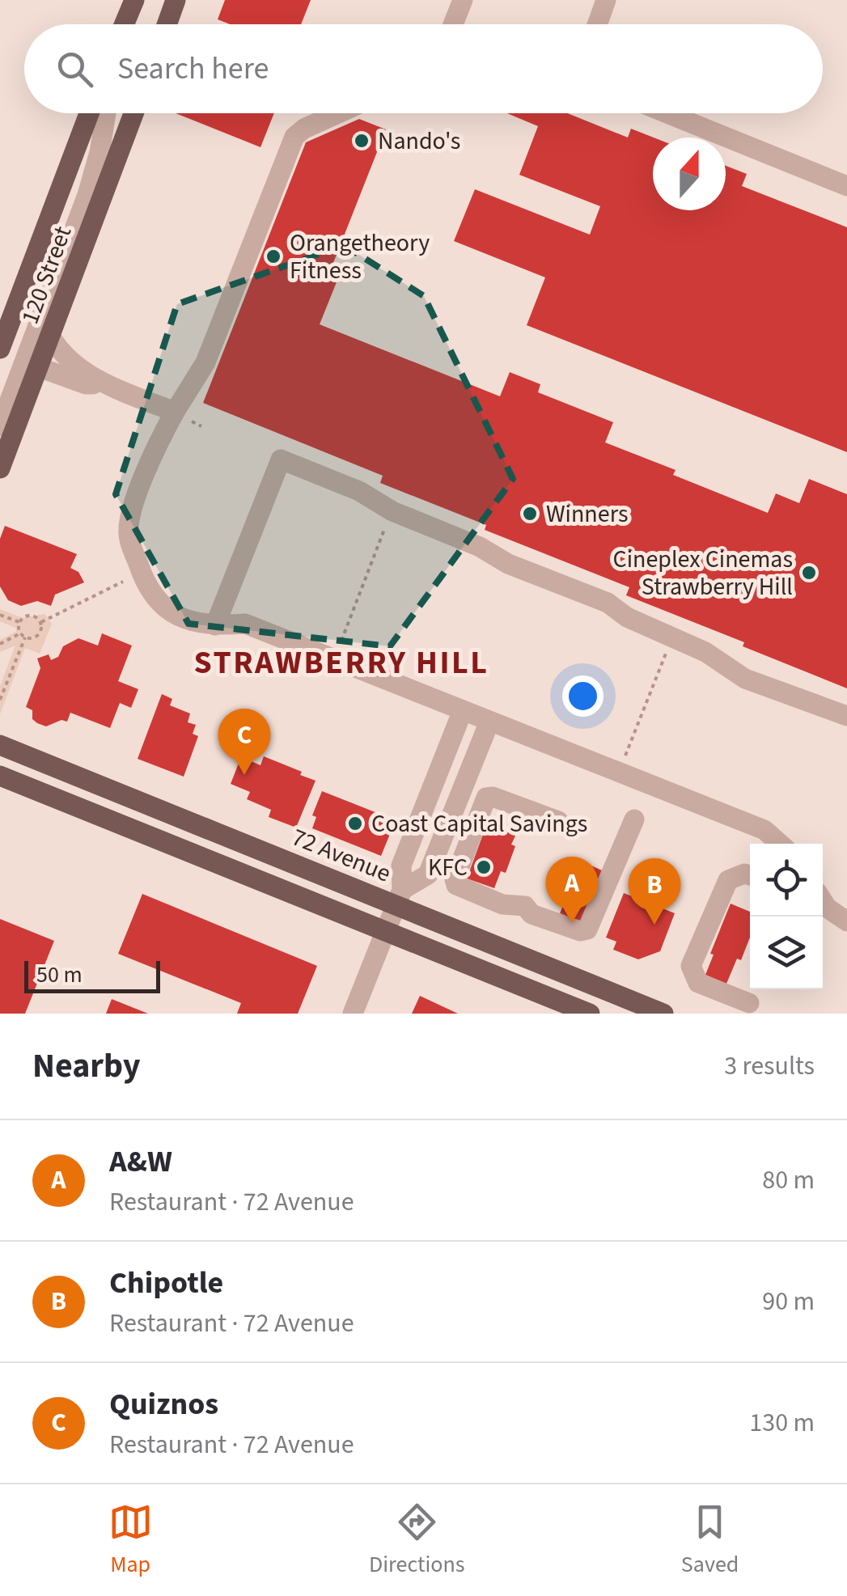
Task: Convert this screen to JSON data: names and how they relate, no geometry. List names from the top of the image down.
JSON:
{
  "streets": {
    "main road": ["120 Street", "72 Avenue"]
  },
  "districts": ["STRAWBERRY HILL"],
  "places": [
    "Nando's",
    "Orangetheory Fitness",
    "Winners",
    "Cineplex Cinemas Strawberry Hill",
    "Coast Capital Savings",
    "KFC"
  ],
  "scale_bar": "50 m",
  "north": "top",
  "page": {
    "search": "Search here",
    "pins": ["C", "A", "B"],
    "scale": "50 m",
    "heading": ["Nearby", "3 results"],
    "list": [
      {
        "mark": "A",
        "name": "A&W",
        "note": "Restaurant · 72 Avenue",
        "value": "80 m"
      },
      {
        "mark": "B",
        "name": "Chipotle",
        "note": "Restaurant · 72 Avenue",
        "value": "90 m"
      },
      {
        "mark": "C",
        "name": "Quiznos",
        "note": "Restaurant · 72 Avenue",
        "value": "130 m"
      }
    ],
    "nav": ["Map", "Directions", "Saved"]
  }
}
